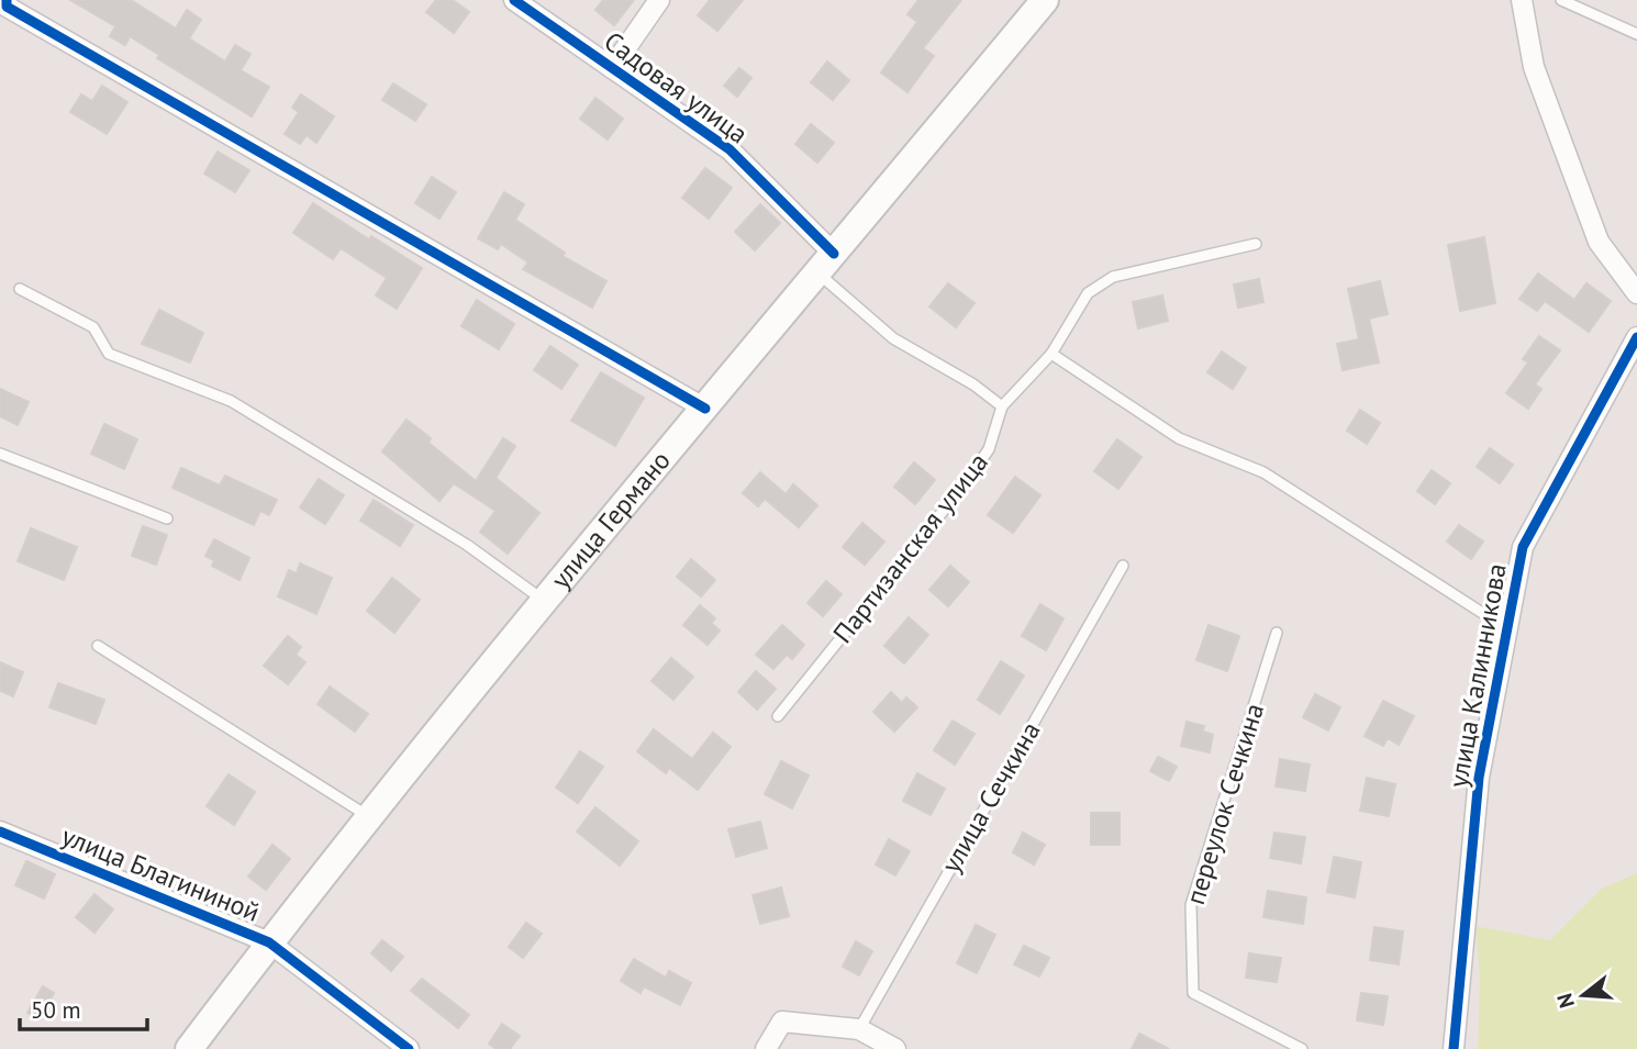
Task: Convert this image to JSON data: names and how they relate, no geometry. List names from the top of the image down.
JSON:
{
  "streets": {
    "main road": ["улица Германо"],
    "street": ["Садовая улица", "улица Калинникова", "улица Благининой"],
    "lane": ["Партизанская улица", "улица Сечкина", "переулок Сечкина"]
  },
  "crossings": [
    ["Садовая улица", "улица Германо"],
    ["улица Германо", "улица Благининой"]
  ],
  "scale_bar": "50 m",
  "north": "left"
}
